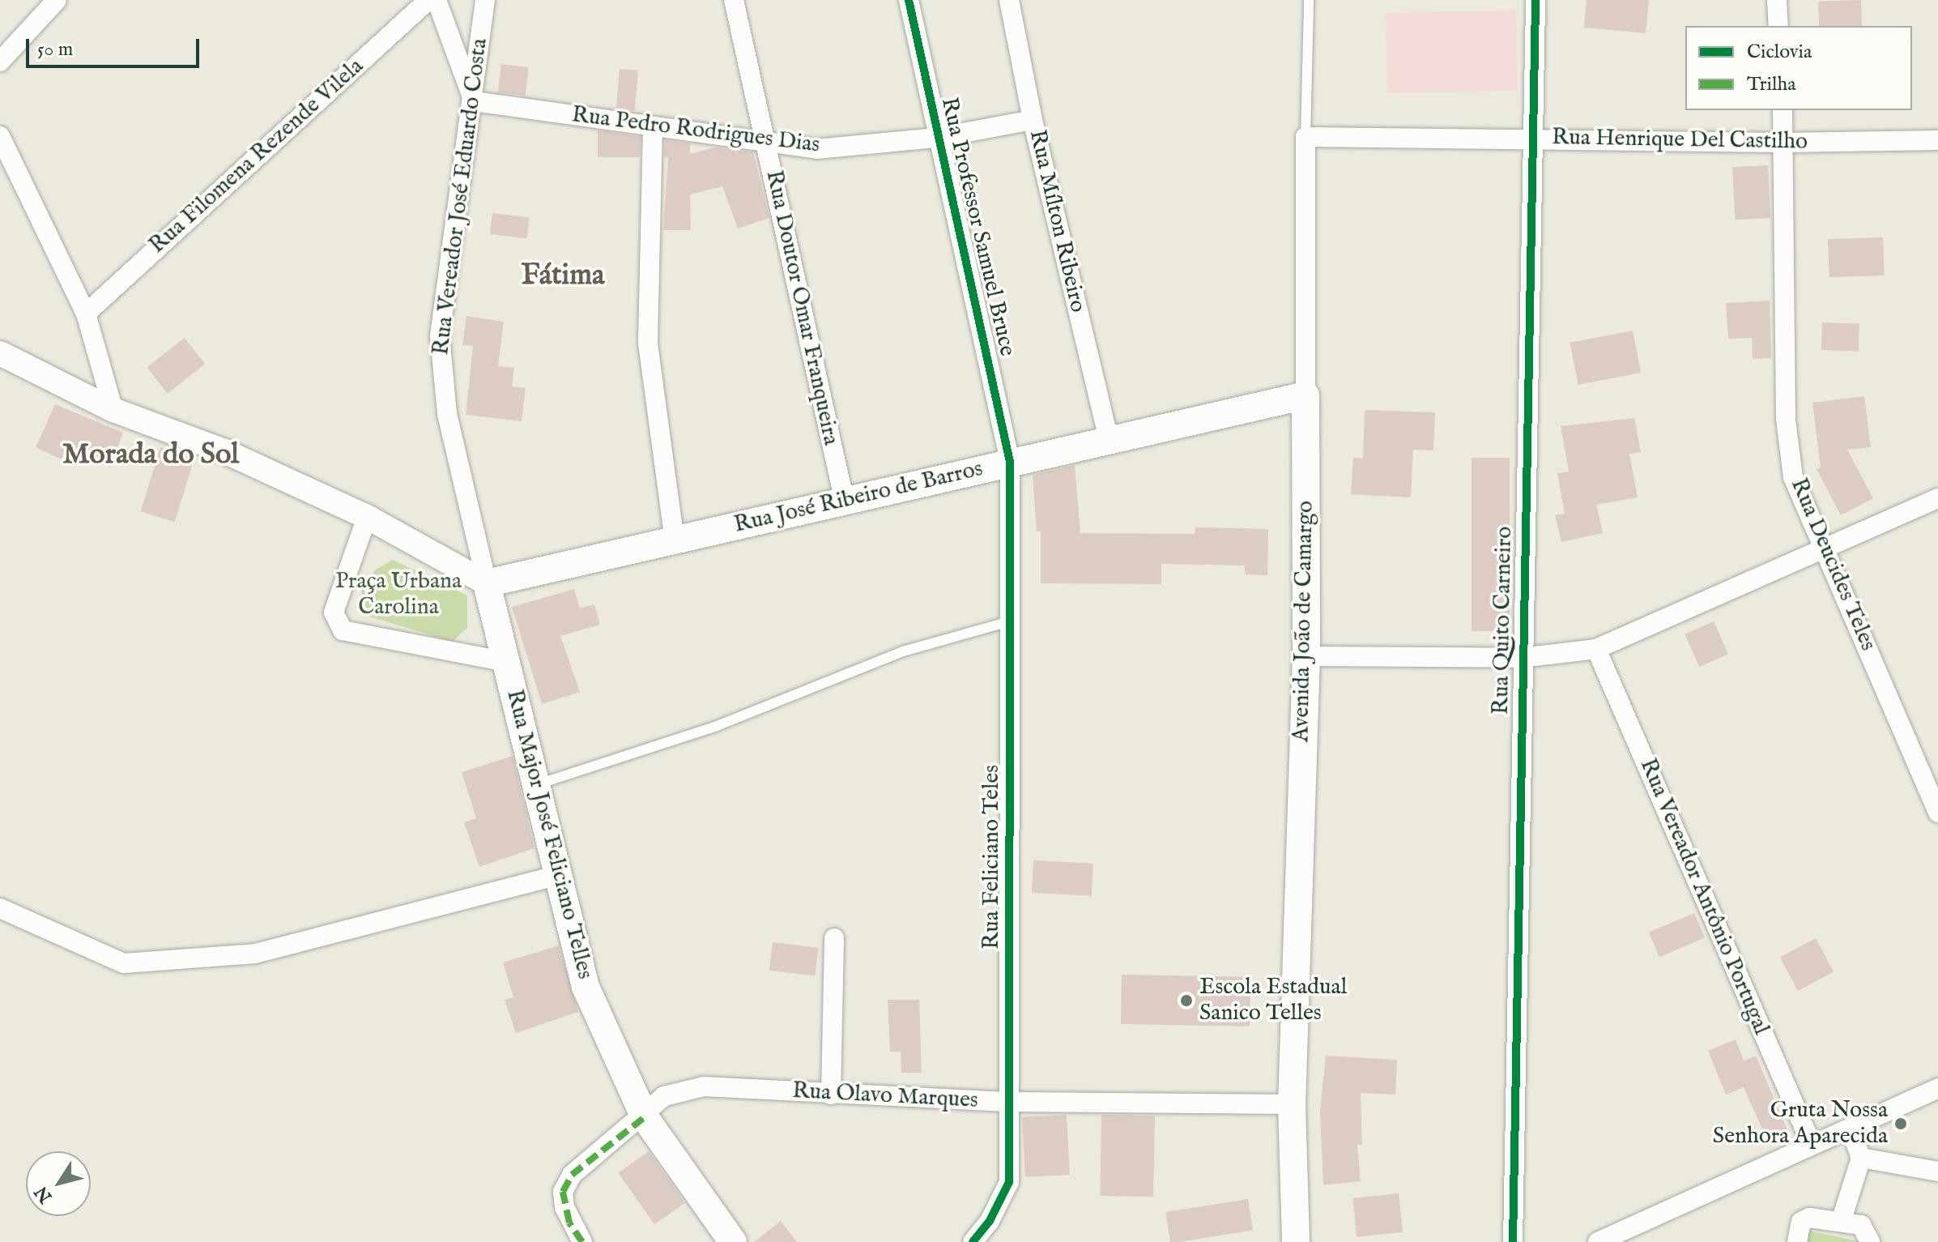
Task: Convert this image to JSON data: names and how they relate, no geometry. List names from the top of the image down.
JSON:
{
  "streets": {
    "main road": ["Rua José Ribeiro de Barros", "Avenida João de Camargo", "Rua Major José Feliciano Telles"],
    "street": [
      "Rua Pedro Rodrigues Dias",
      "Rua Henrique Del Castilho",
      "Rua Filomena Rezende Vilela",
      "Rua Vereador José Eduardo Costa",
      "Rua Mílton Ribeiro",
      "Rua Professor Samuel Bruce",
      "Rua Doutor Omar Franqueira",
      "Rua Deucides Teles",
      "Rua Quito Carneiro",
      "Rua Feliciano Teles",
      "Rua Vereador Antônio Portugal",
      "Rua Olavo Marques"
    ]
  },
  "crossings": [
    ["Rua Pedro Rodrigues Dias", "Rua Vereador José Eduardo Costa"],
    ["Rua Pedro Rodrigues Dias", "Rua Mílton Ribeiro"],
    ["Rua Pedro Rodrigues Dias", "Rua Professor Samuel Bruce"],
    ["Rua Pedro Rodrigues Dias", "Rua Doutor Omar Franqueira"],
    ["Rua Henrique Del Castilho", "Rua Deucides Teles"],
    ["Rua Henrique Del Castilho", "Rua Quito Carneiro"],
    ["Rua Henrique Del Castilho", "Avenida João de Camargo"],
    ["Rua Vereador José Eduardo Costa", "Rua José Ribeiro de Barros"],
    ["Rua Vereador José Eduardo Costa", "Rua Major José Feliciano Telles"],
    ["Rua Mílton Ribeiro", "Rua José Ribeiro de Barros"],
    ["Rua Professor Samuel Bruce", "Rua José Ribeiro de Barros"],
    ["Rua Professor Samuel Bruce", "Rua Feliciano Teles"],
    ["Rua Doutor Omar Franqueira", "Rua José Ribeiro de Barros"],
    ["Rua José Ribeiro de Barros", "Avenida João de Camargo"],
    ["Rua José Ribeiro de Barros", "Rua Major José Feliciano Telles"],
    ["Rua José Ribeiro de Barros", "Rua Feliciano Teles"],
    ["Avenida João de Camargo", "Rua Olavo Marques"],
    ["Rua Major José Feliciano Telles", "Rua Olavo Marques"],
    ["Rua Feliciano Teles", "Rua Olavo Marques"]
  ],
  "districts": ["Fátima", "Morada do Sol"],
  "parks": ["Praça Urbana Carolina"],
  "places": ["Escola Estadual Sanico Telles", "Gruta Nossa Senhora Aparecida"],
  "legend": ["Ciclovia", "Trilha"],
  "scale_bar": "50 m",
  "north": "bottom left"
}
